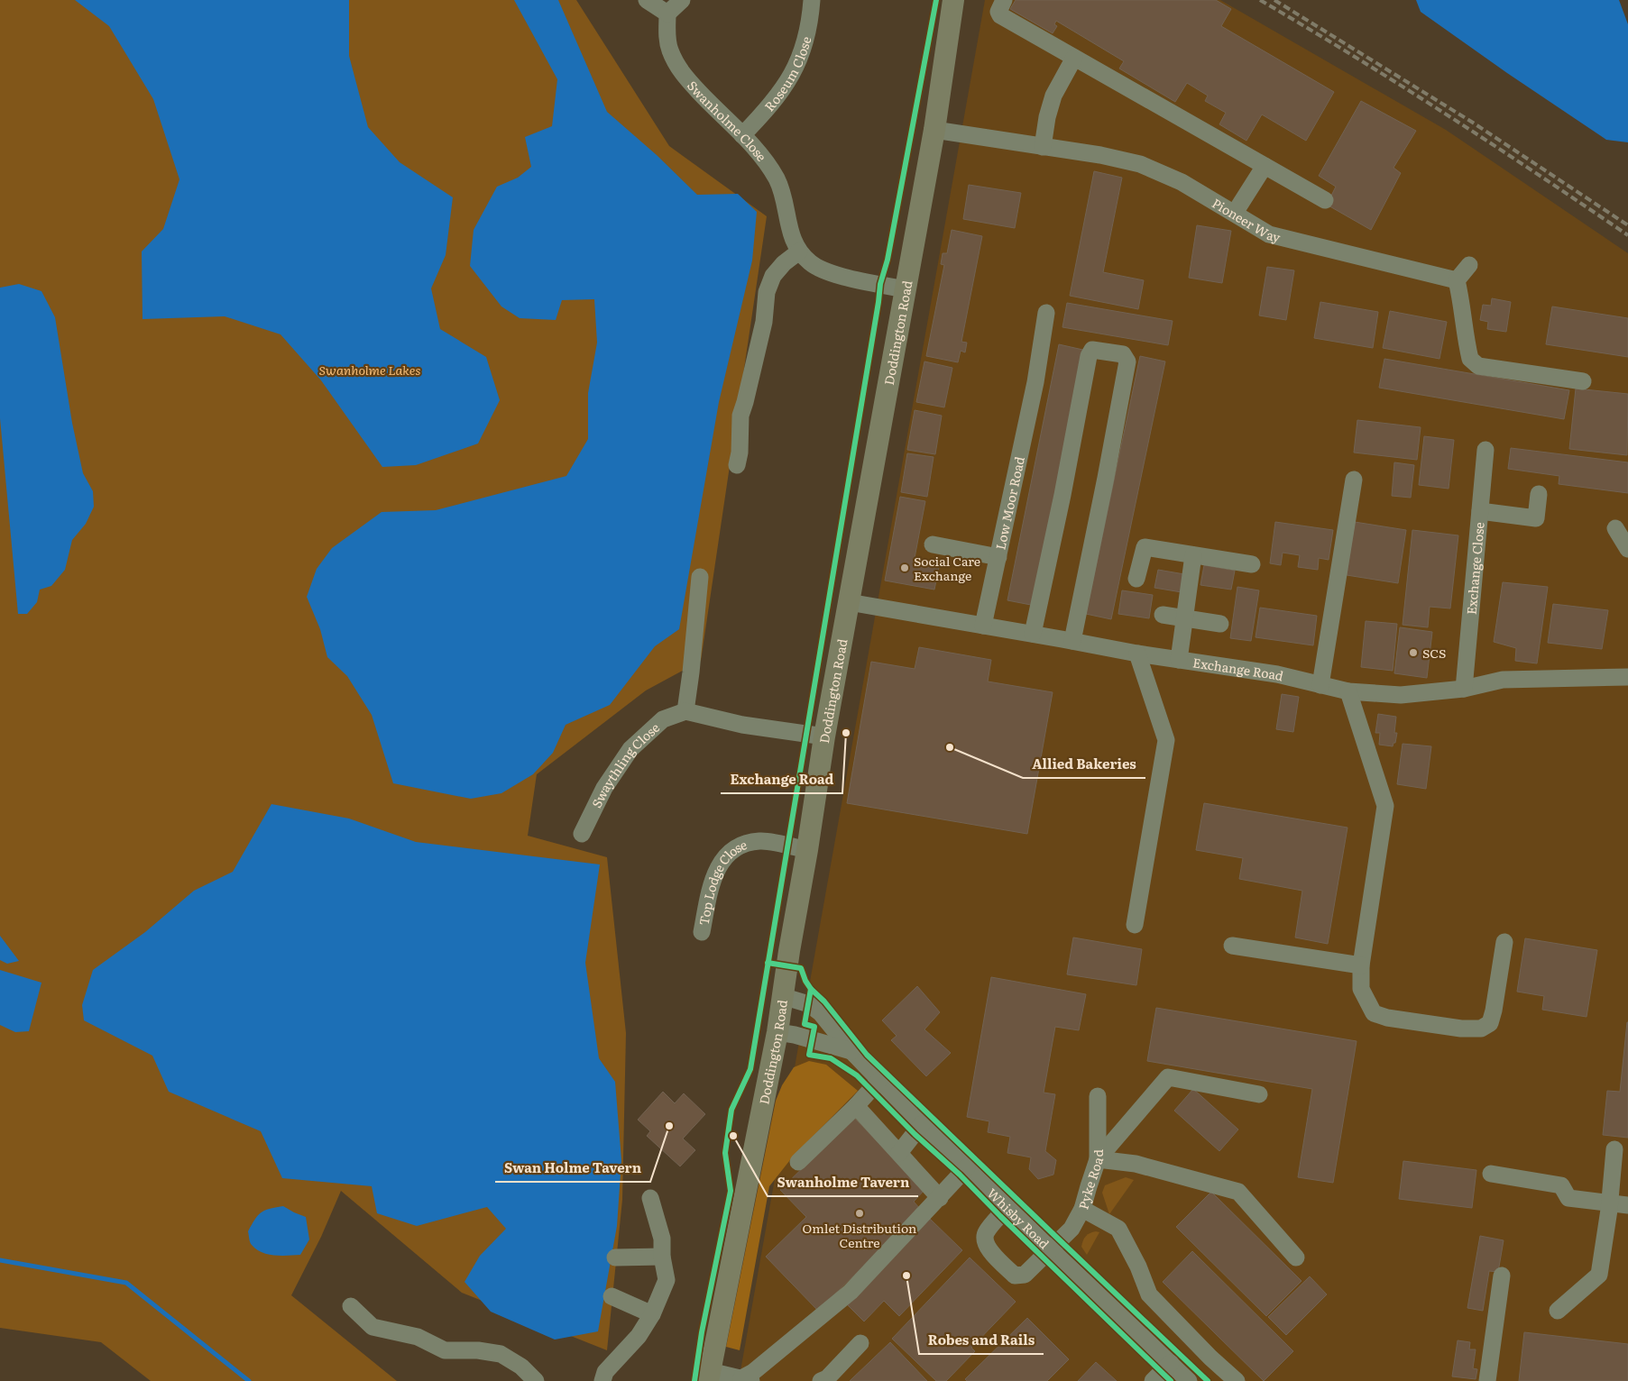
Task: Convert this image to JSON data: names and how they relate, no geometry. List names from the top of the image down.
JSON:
{
  "streets": {
    "main road": ["Doddington Road"],
    "street": [
      "Roseum Close",
      "Swanholme Close",
      "Pioneer Way",
      "Low Moor Road",
      "Exchange Close",
      "Exchange Road",
      "Swaythling Close",
      "Top Lodge Close",
      "Pyke Road",
      "Whisby Road"
    ]
  },
  "crossings": [
    ["Roseum Close", "Swanholme Close"],
    ["Swanholme Close", "Doddington Road"],
    ["Pioneer Way", "Doddington Road"],
    ["Doddington Road", "Exchange Road"],
    ["Doddington Road", "Top Lodge Close"],
    ["Doddington Road", "Whisby Road"],
    ["Low Moor Road", "Exchange Road"],
    ["Exchange Close", "Exchange Road"],
    ["Pyke Road", "Whisby Road"]
  ],
  "parks": ["Swanholme Lakes"],
  "places": [
    "Social Care Exchange",
    "SCS",
    "Exchange Road",
    "Allied Bakeries",
    "Swan Holme Tavern",
    "Swanholme Tavern",
    "Omlet Distribution Centre",
    "Robes and Rails"
  ]
}
